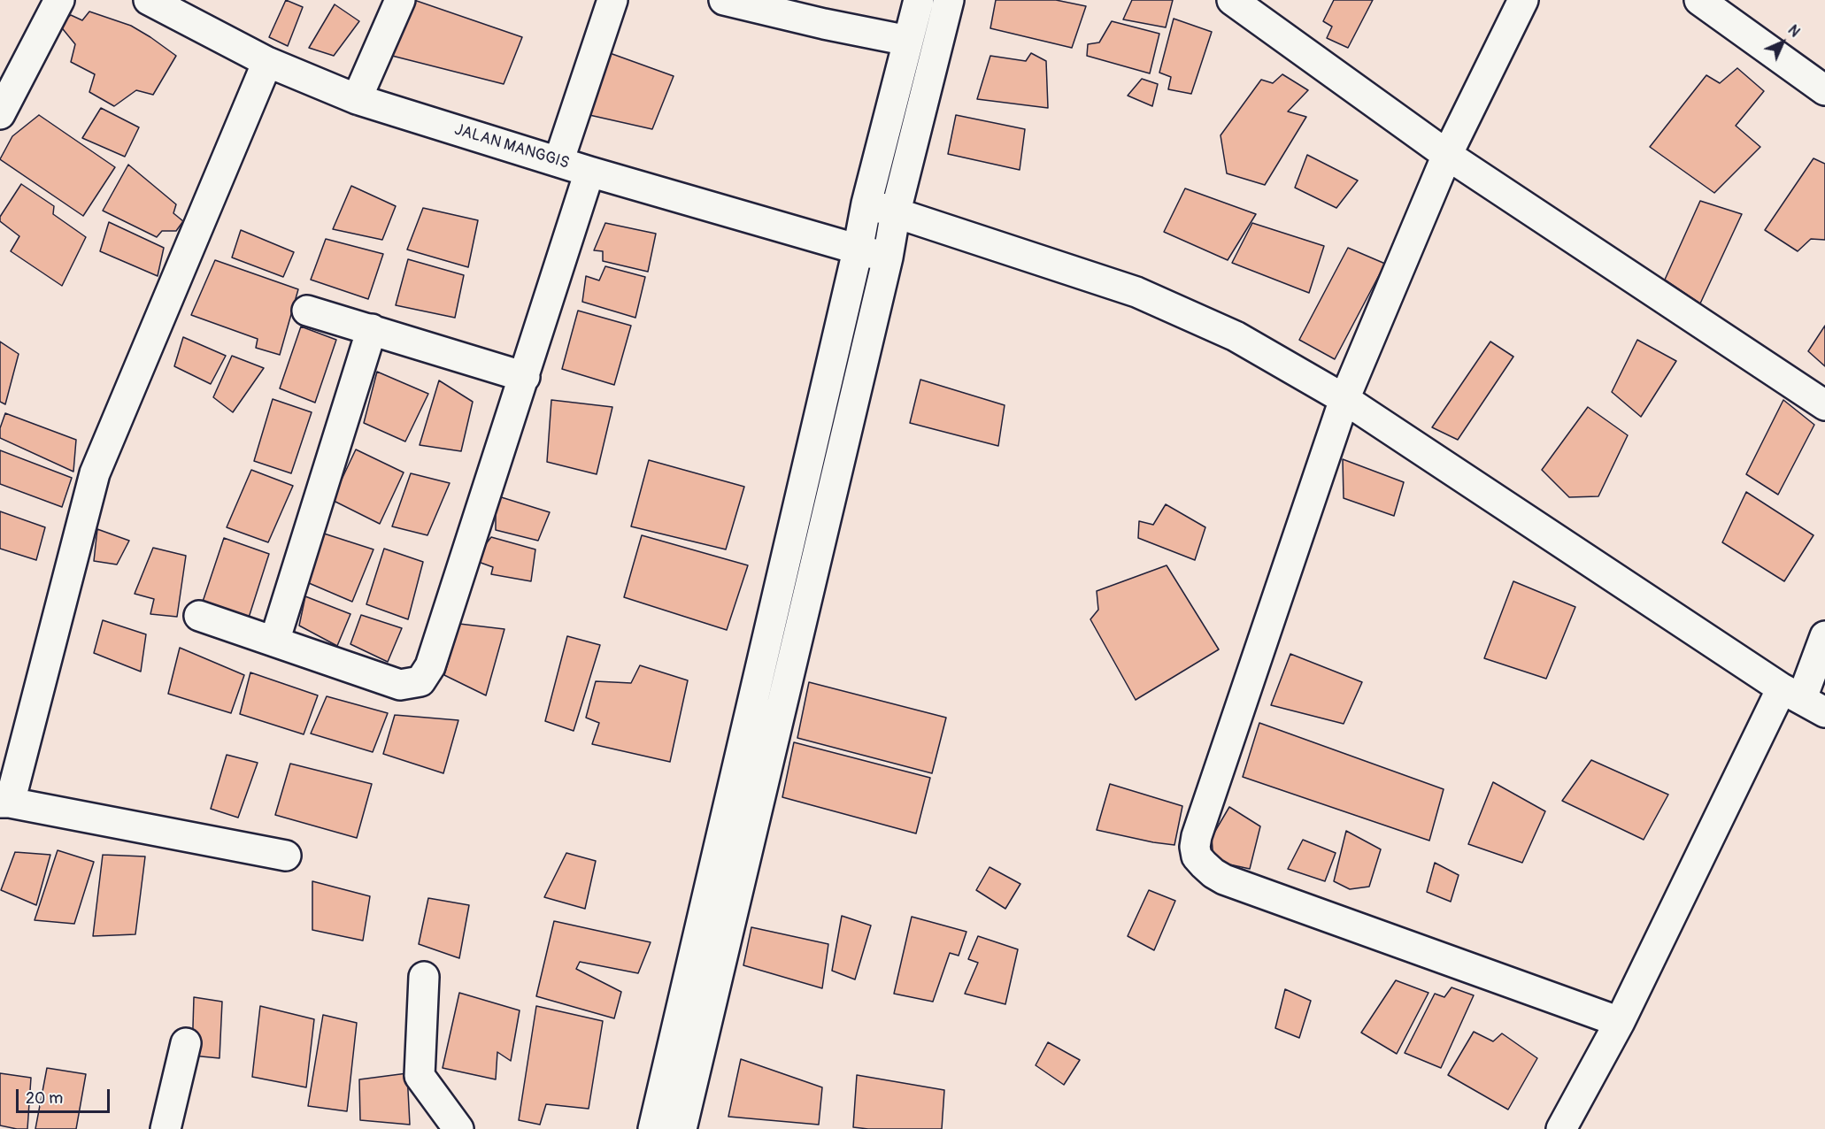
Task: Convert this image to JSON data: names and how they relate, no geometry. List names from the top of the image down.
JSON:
{
  "streets": {
    "street": ["JALAN MANGGIS"]
  },
  "scale_bar": "20 m",
  "north": "top right"
}
